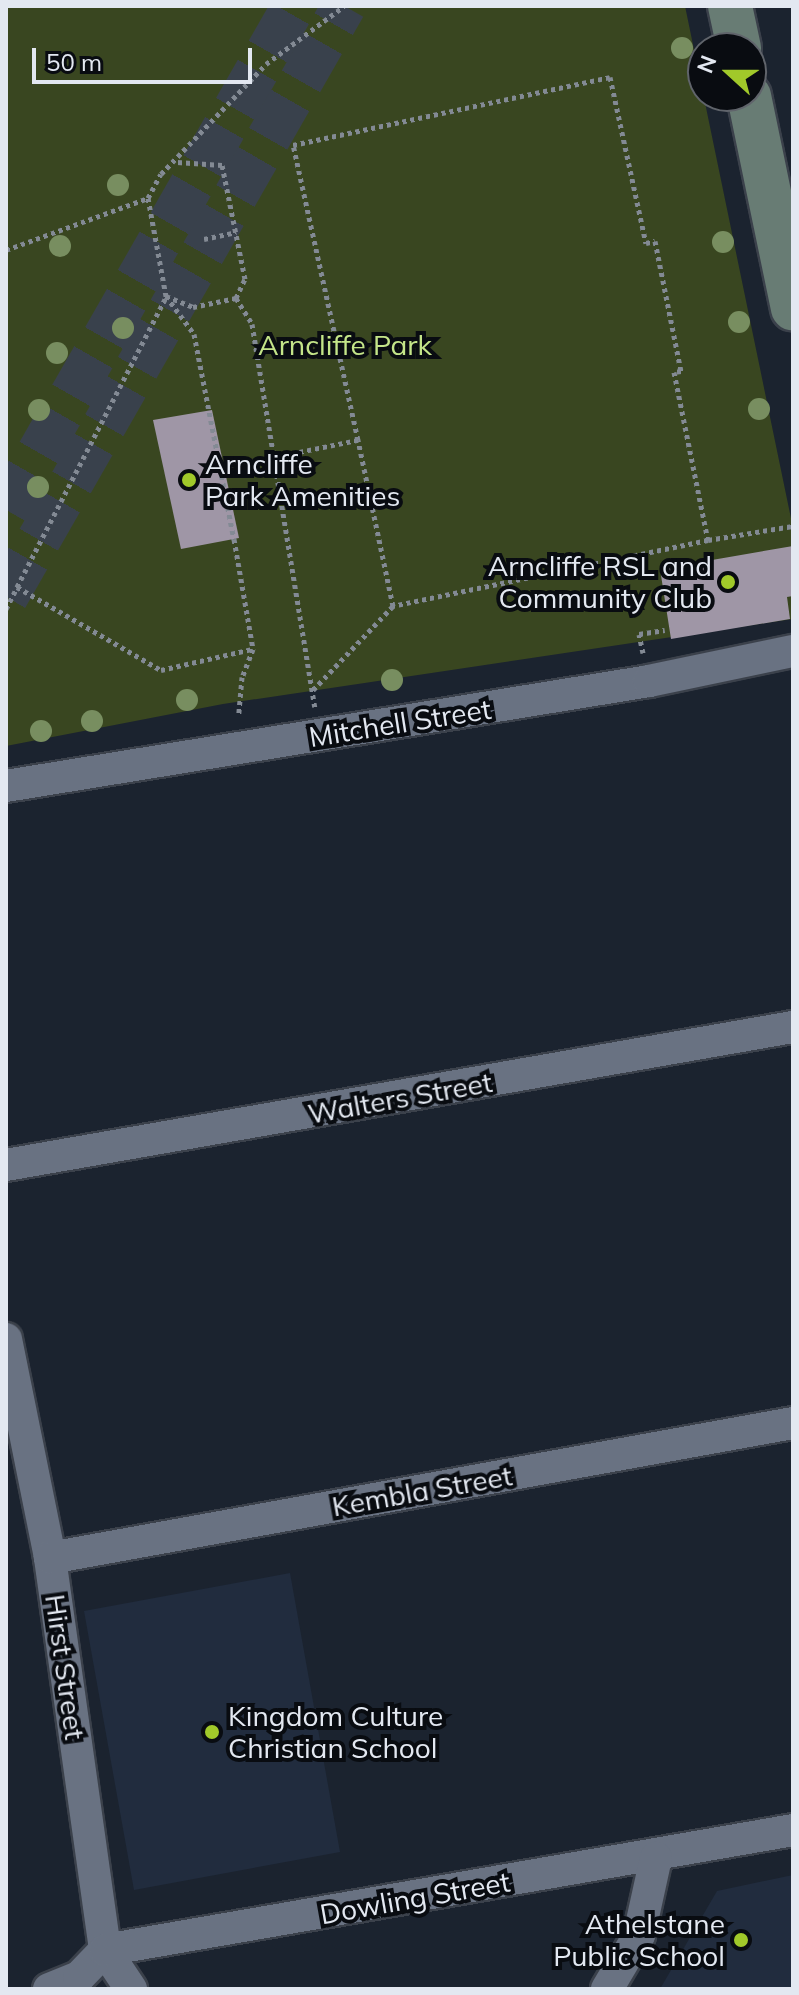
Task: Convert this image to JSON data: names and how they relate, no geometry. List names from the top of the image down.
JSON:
{
  "streets": {
    "street": [
      "Mitchell Street",
      "Walters Street",
      "Kembla Street",
      "Hirst Street",
      "Dowling Street"
    ]
  },
  "crossings": [
    ["Kembla Street", "Hirst Street"],
    ["Hirst Street", "Dowling Street"]
  ],
  "parks": ["Arncliffe Park"],
  "places": [
    "Arncliffe Park Amenities",
    "Arncliffe RSL and Community Club",
    "Kingdom Culture Christian School",
    "Athelstane Public School"
  ],
  "scale_bar": "50 m",
  "north": "left"
}
